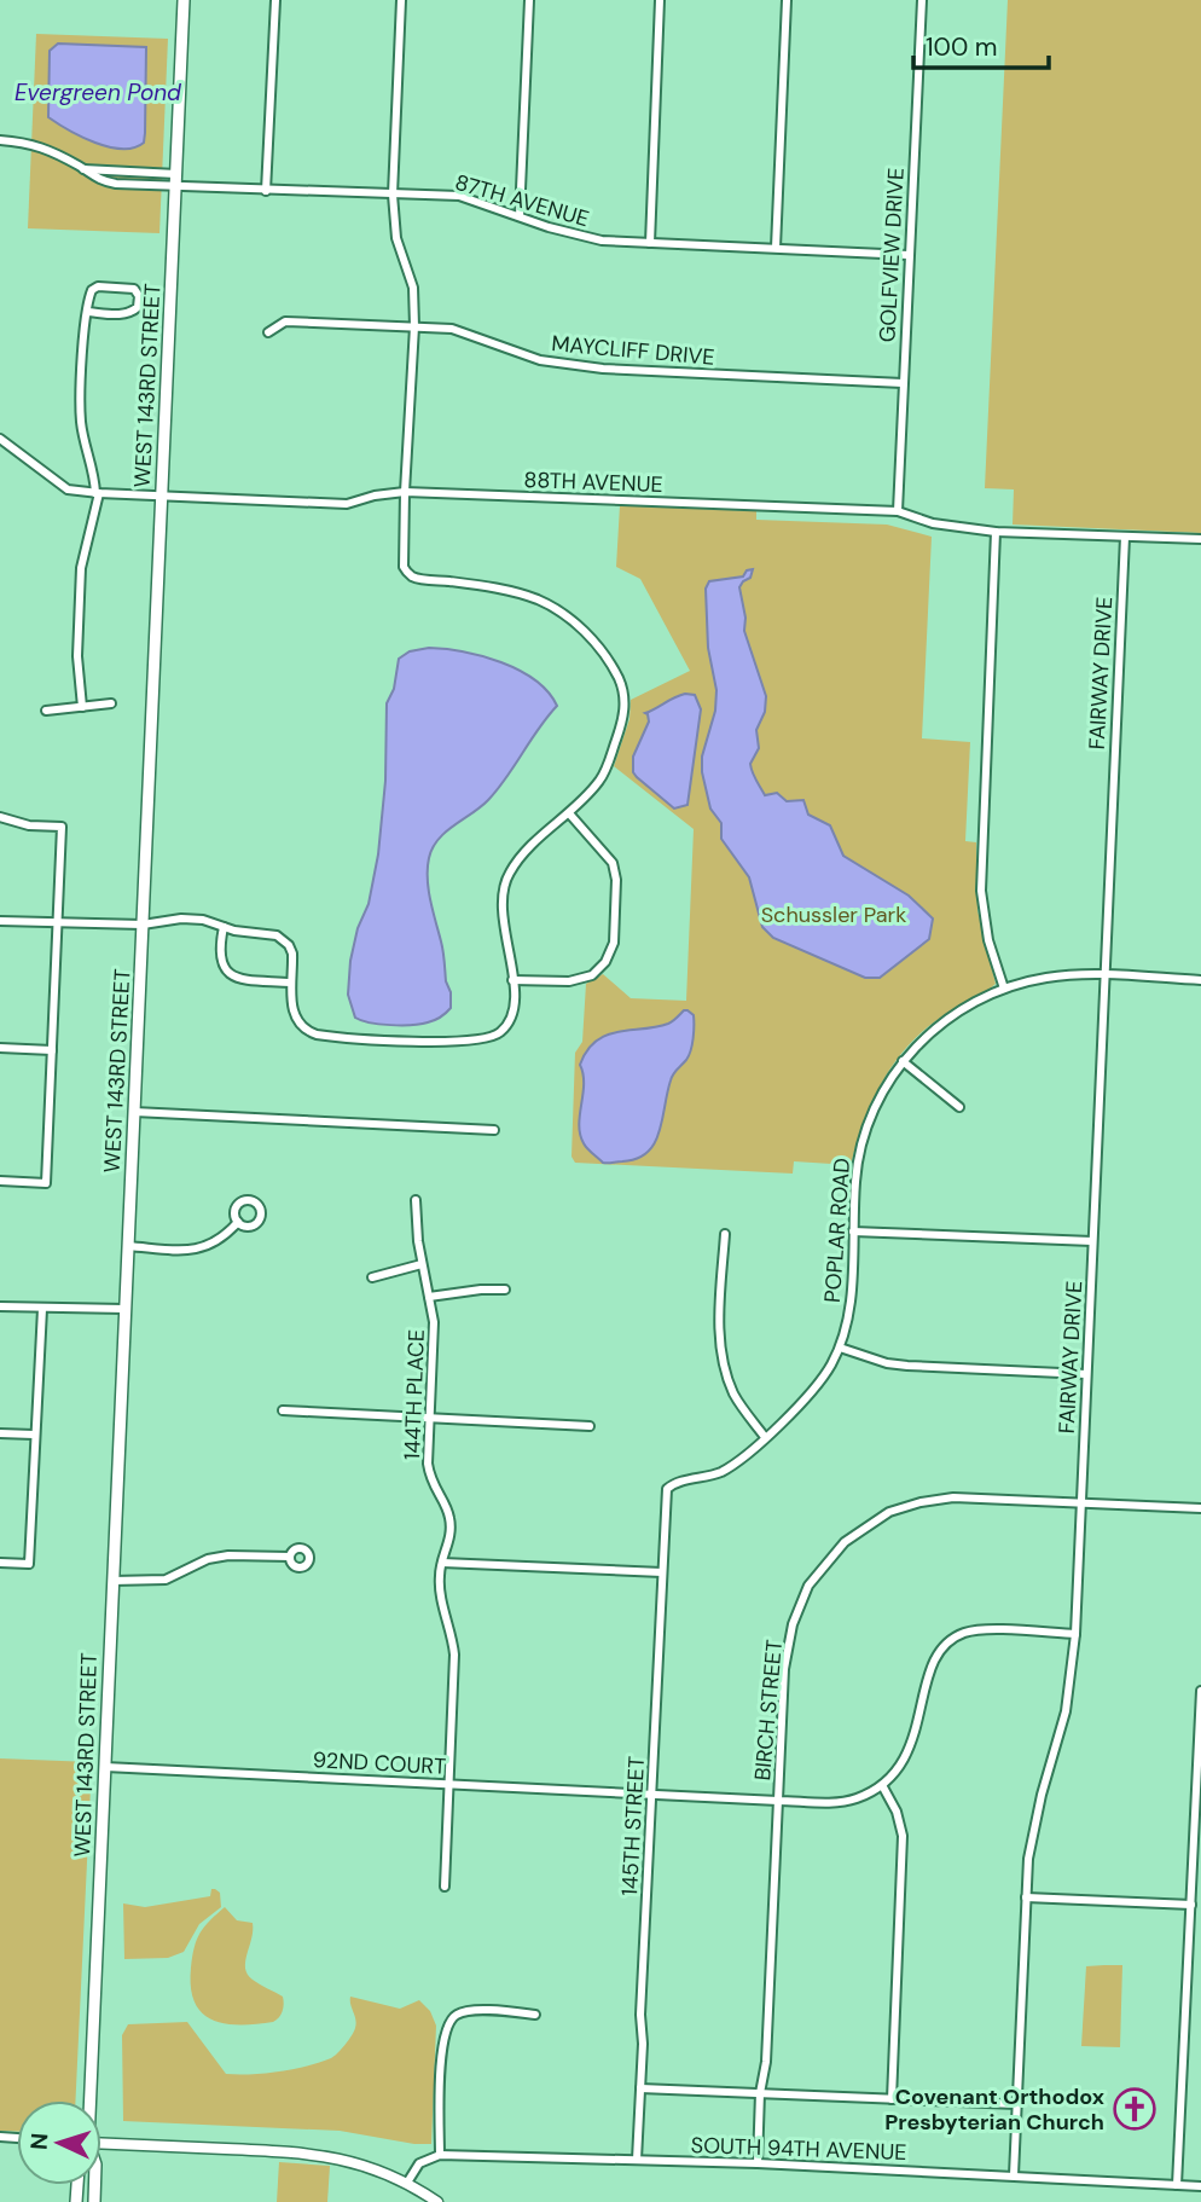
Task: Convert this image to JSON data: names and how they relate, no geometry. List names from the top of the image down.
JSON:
{
  "streets": {
    "main road": ["WEST 143RD STREET"],
    "street": [
      "87TH AVENUE",
      "GOLFVIEW DRIVE",
      "MAYCLIFF DRIVE",
      "88TH AVENUE",
      "FAIRWAY DRIVE",
      "POPLAR ROAD",
      "144TH PLACE",
      "BIRCH STREET",
      "92ND COURT",
      "145TH STREET",
      "SOUTH 94TH AVENUE"
    ]
  },
  "crossings": [
    ["87TH AVENUE", "GOLFVIEW DRIVE"],
    ["87TH AVENUE", "WEST 143RD STREET"],
    ["GOLFVIEW DRIVE", "MAYCLIFF DRIVE"],
    ["GOLFVIEW DRIVE", "88TH AVENUE"],
    ["WEST 143RD STREET", "88TH AVENUE"],
    ["WEST 143RD STREET", "92ND COURT"],
    ["88TH AVENUE", "FAIRWAY DRIVE"],
    ["FAIRWAY DRIVE", "POPLAR ROAD"],
    ["FAIRWAY DRIVE", "BIRCH STREET"],
    ["FAIRWAY DRIVE", "SOUTH 94TH AVENUE"],
    ["POPLAR ROAD", "145TH STREET"],
    ["144TH PLACE", "92ND COURT"],
    ["BIRCH STREET", "92ND COURT"],
    ["BIRCH STREET", "SOUTH 94TH AVENUE"],
    ["92ND COURT", "145TH STREET"],
    ["145TH STREET", "SOUTH 94TH AVENUE"]
  ],
  "water": ["Evergreen Pond"],
  "parks": ["Schussler Park"],
  "places": {
    "church": ["Covenant Orthodox Presbyterian Church"]
  },
  "scale_bar": "100 m",
  "north": "left"
}
